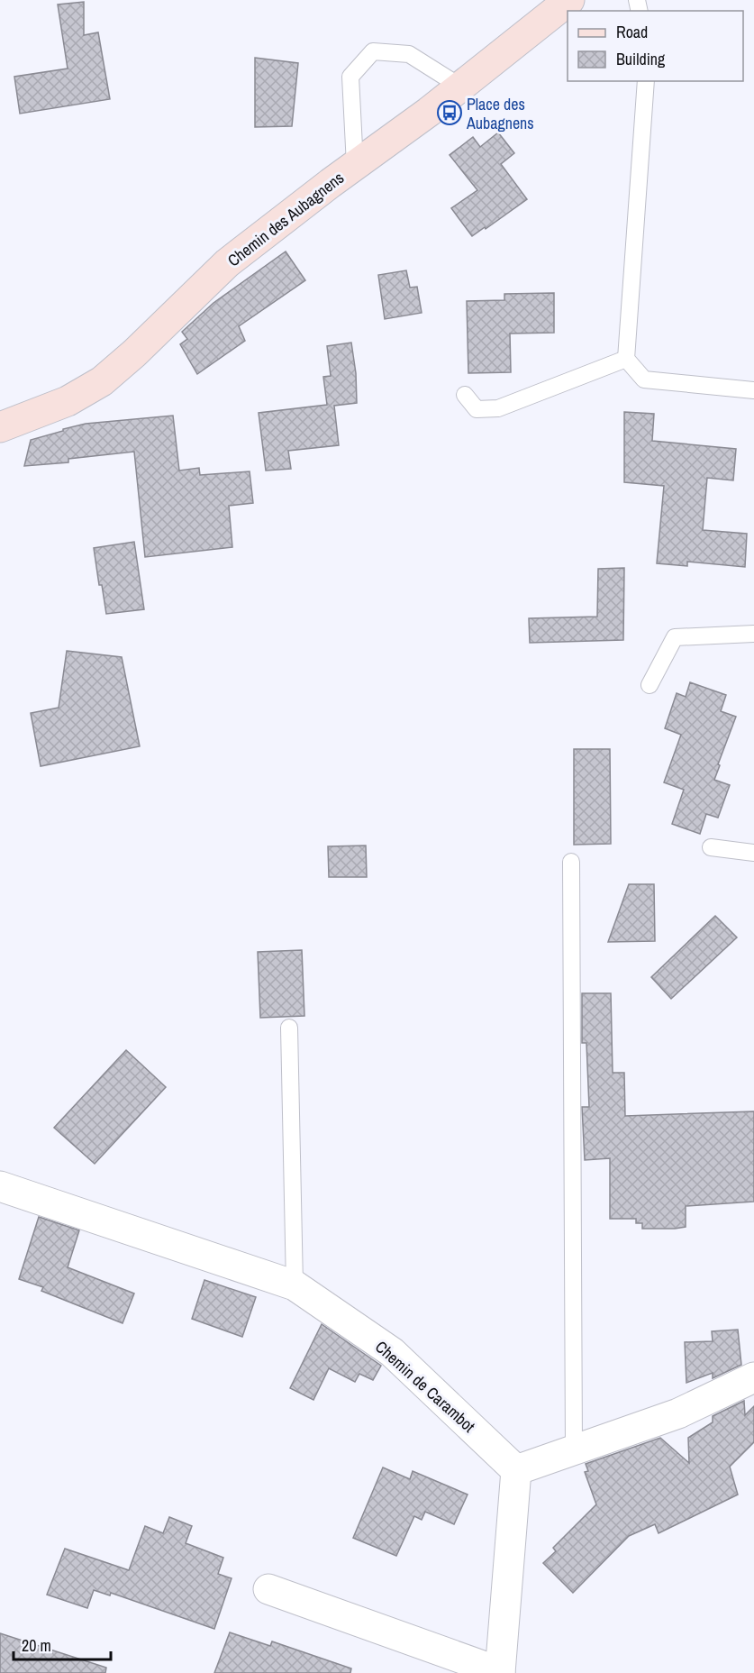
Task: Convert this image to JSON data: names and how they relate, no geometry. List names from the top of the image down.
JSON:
{
  "streets": {
    "street": ["Chemin des Aubagnens", "Chemin de Carambot"]
  },
  "places": {
    "bus stop": ["Place des Aubagnens"]
  },
  "legend": ["Road", "Building"],
  "scale_bar": "20 m"
}
